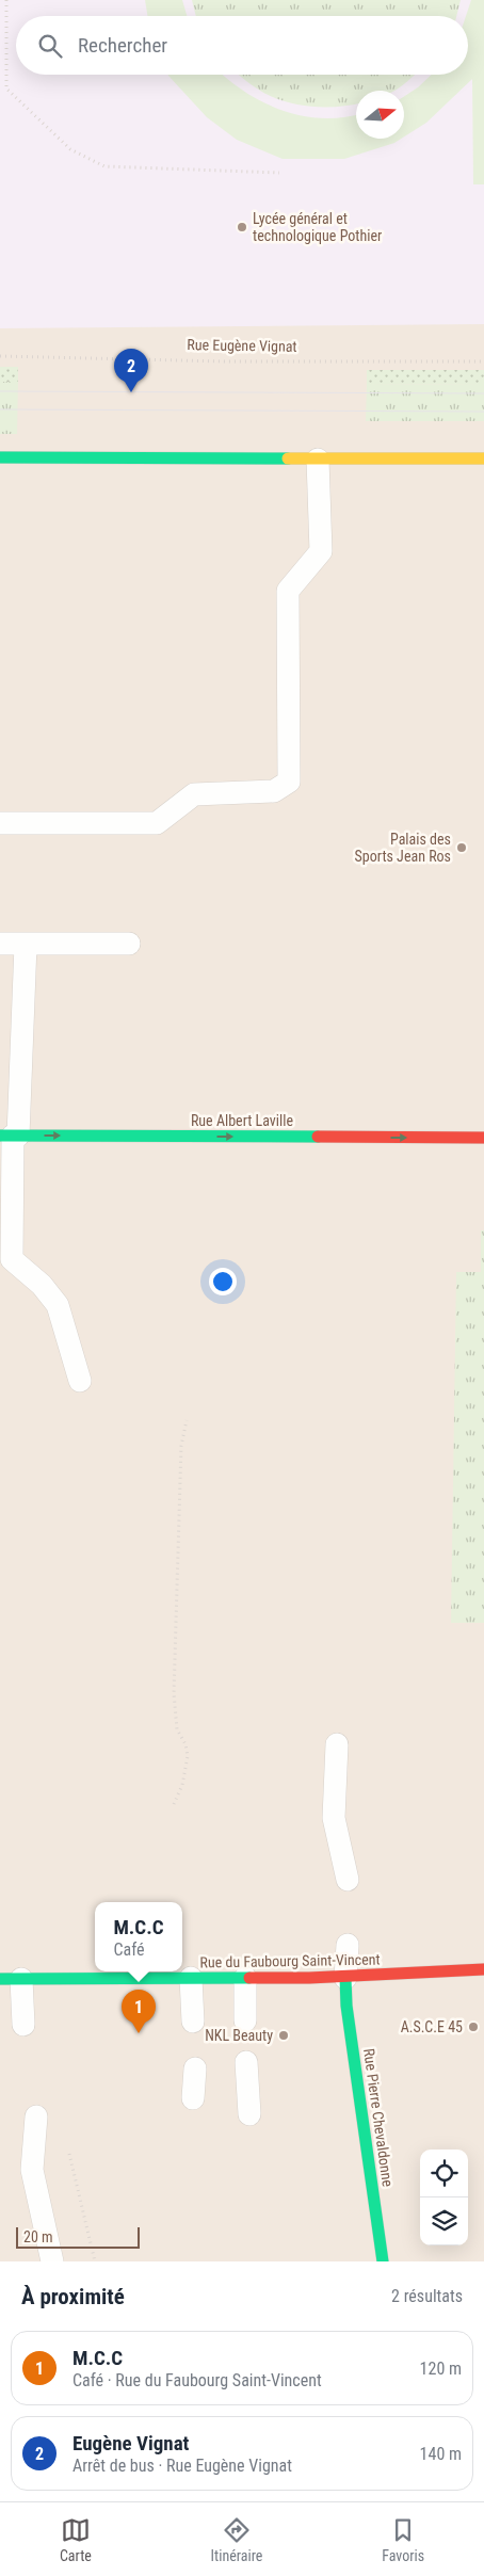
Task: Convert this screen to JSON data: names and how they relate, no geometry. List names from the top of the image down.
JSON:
{
  "streets": {
    "street": ["Rue Albert Laville", "Rue du Faubourg Saint-Vincent", "Rue Pierre Chevaldonne"],
    "path": ["Rue Eugène Vignat"]
  },
  "crossings": [
    ["Rue du Faubourg Saint-Vincent", "Rue Pierre Chevaldonne"]
  ],
  "one_way": ["Rue Albert Laville"],
  "places": [
    "Lycée général et technologique Pothier",
    "Palais des Sports Jean Ros",
    "A.S.C.E 45",
    "NKL Beauty"
  ],
  "scale_bar": "20 m",
  "north": "right",
  "page": {
    "search": "Rechercher",
    "pins": ["2", "1"],
    "popup": ["M.C.C", "Café"],
    "scale": "20 m",
    "heading": ["À proximité", "2 résultats"],
    "list": [
      {
        "mark": "1",
        "name": "M.C.C",
        "note": "Café · Rue du Faubourg Saint-Vincent",
        "value": "120 m"
      },
      {
        "mark": "2",
        "name": "Eugène Vignat",
        "note": "Arrêt de bus · Rue Eugène Vignat",
        "value": "140 m"
      }
    ],
    "nav": ["Carte", "Itinéraire", "Favoris"]
  }
}
